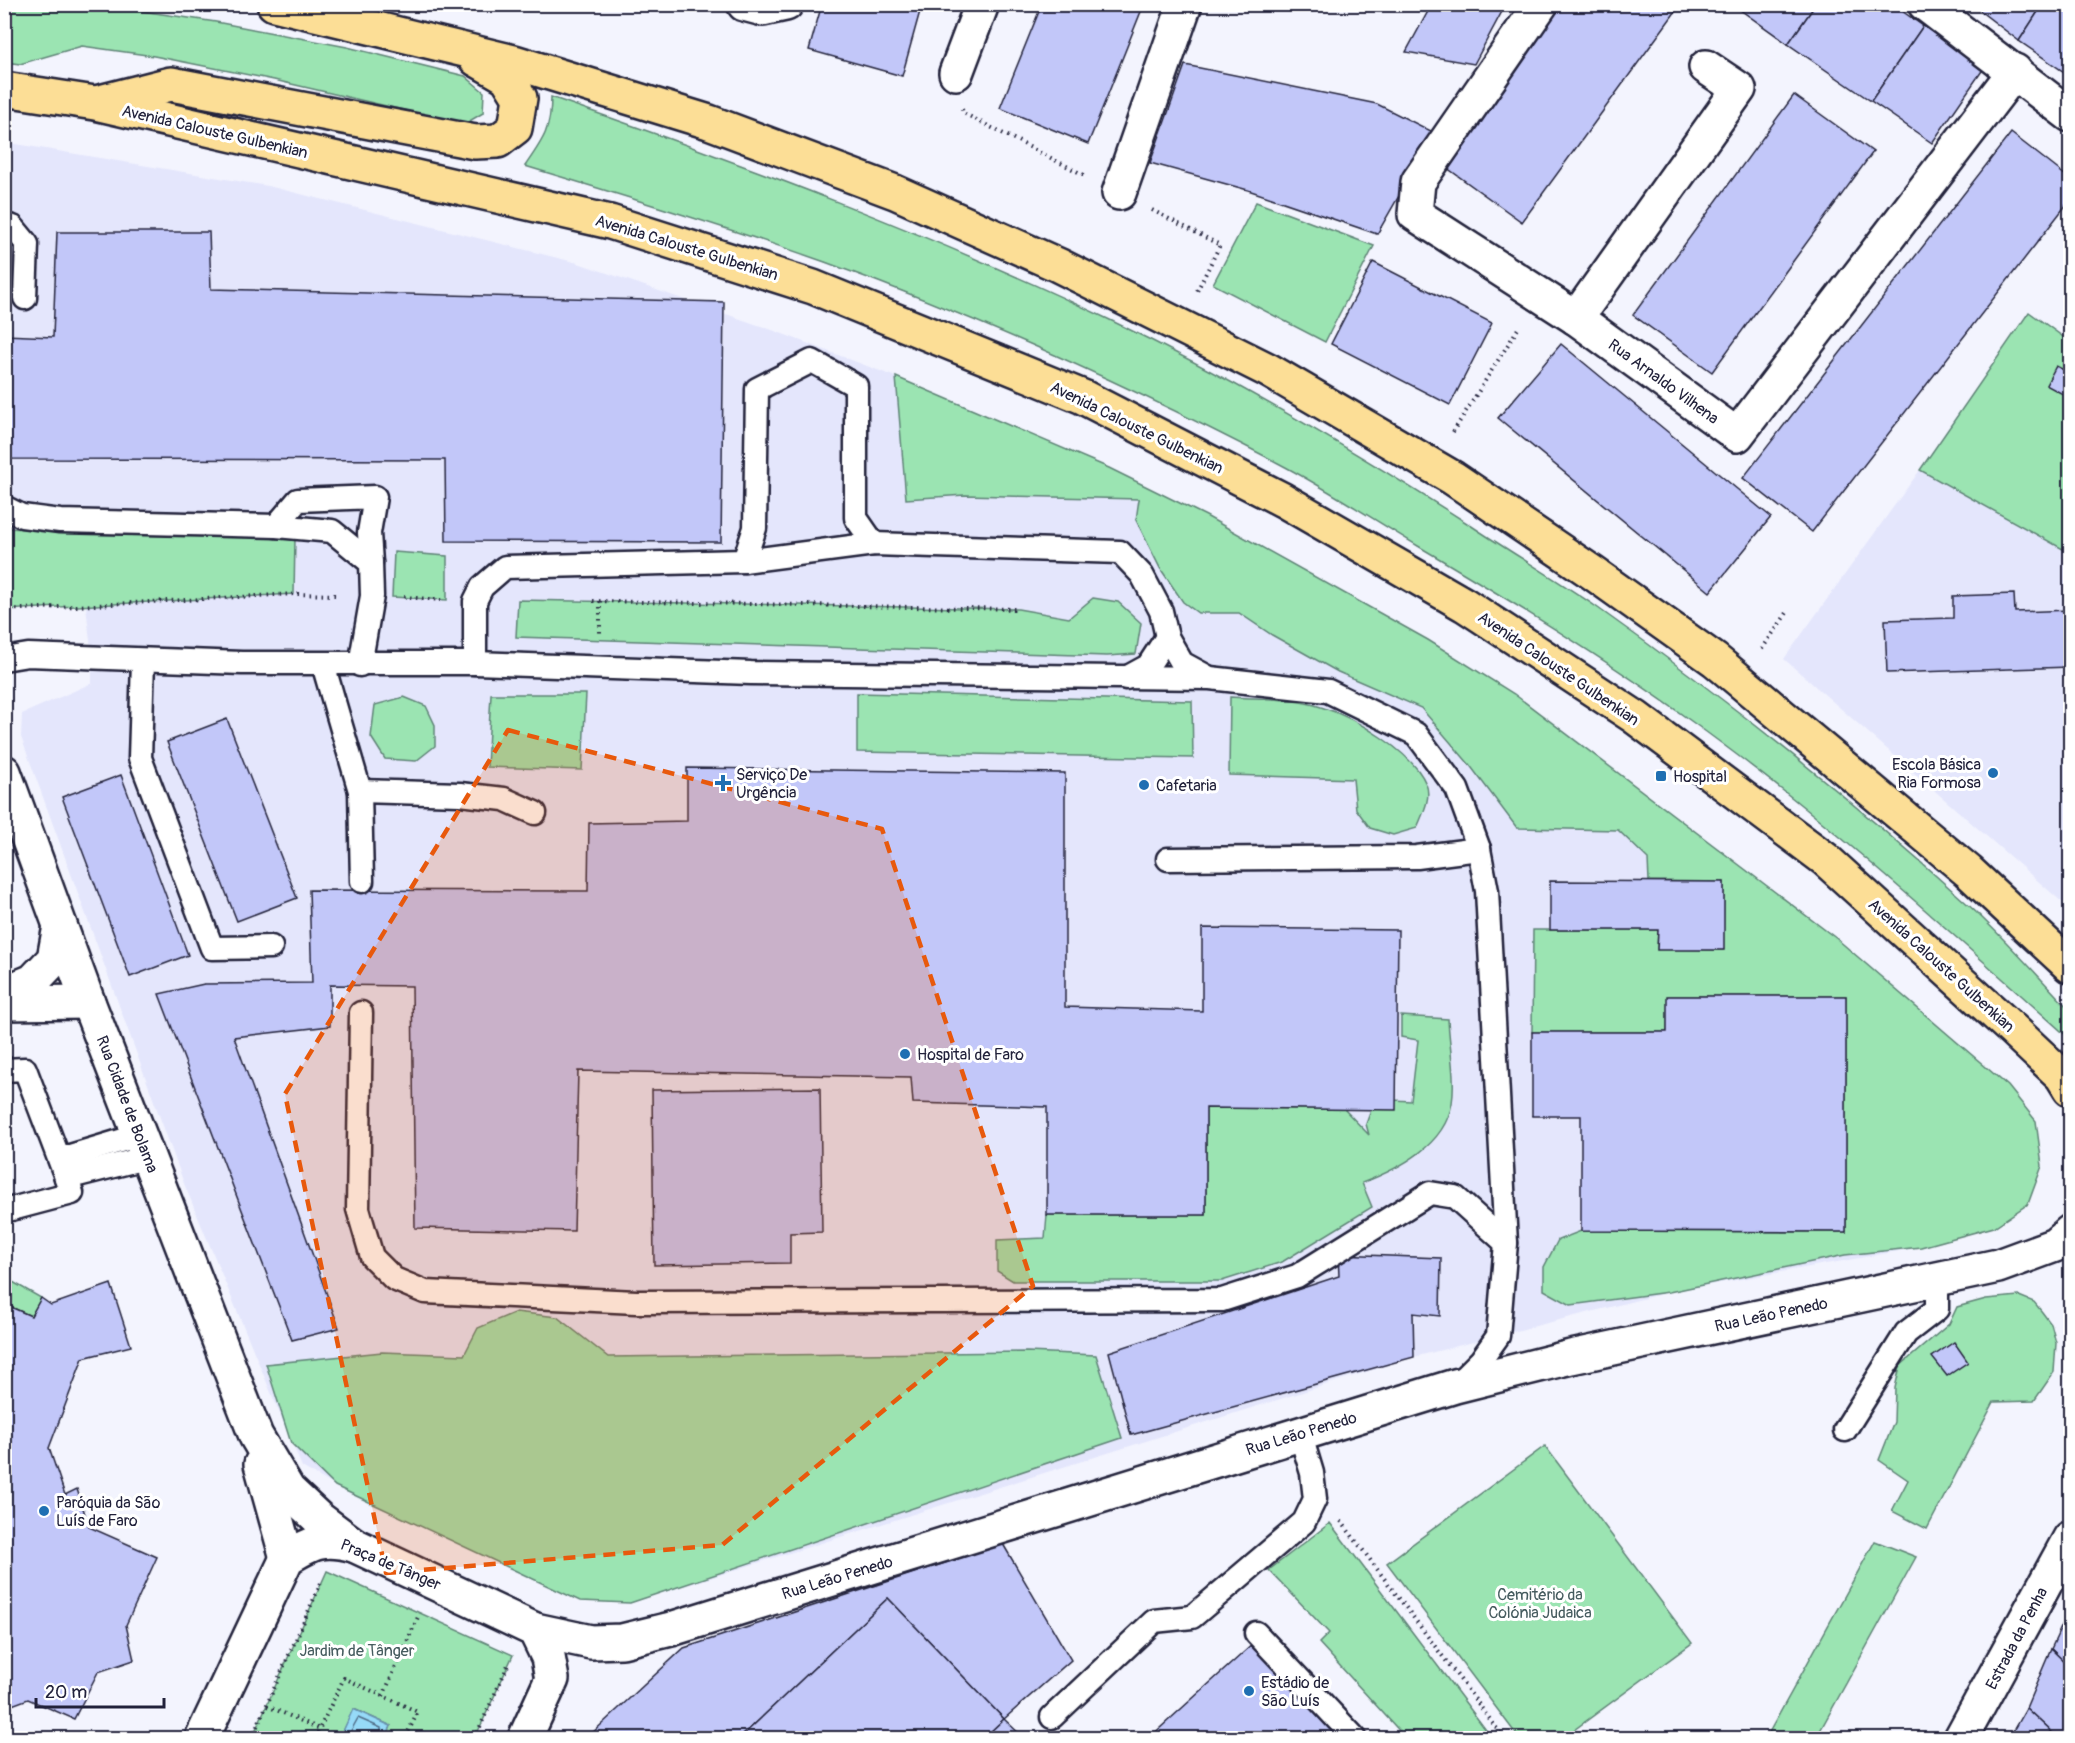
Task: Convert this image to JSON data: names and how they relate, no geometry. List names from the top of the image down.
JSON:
{
  "streets": {
    "main road": ["Avenida Calouste Gulbenkian"],
    "street": [
      "Rua Arnaldo Vilhena",
      "Rua Cidade de Bolama",
      "Rua Leão Penedo",
      "Praça de Tânger",
      "Estrada da Penha"
    ]
  },
  "crossings": [
    ["Rua Cidade de Bolama", "Praça de Tânger"],
    ["Rua Leão Penedo", "Praça de Tânger"]
  ],
  "parks": ["Cemitério da Colónia Judaica", "Jardim de Tânger"],
  "places": {
    "other": [
      "Escola Básica Ria Formosa",
      "Cafetaria",
      "Hospital de Faro",
      "Paróquia da São Luís de Faro",
      "Estádio de São Luís"
    ],
    "transit": ["Hospital"],
    "health": ["Serviço De Urgência"]
  },
  "scale_bar": "20 m"
}
